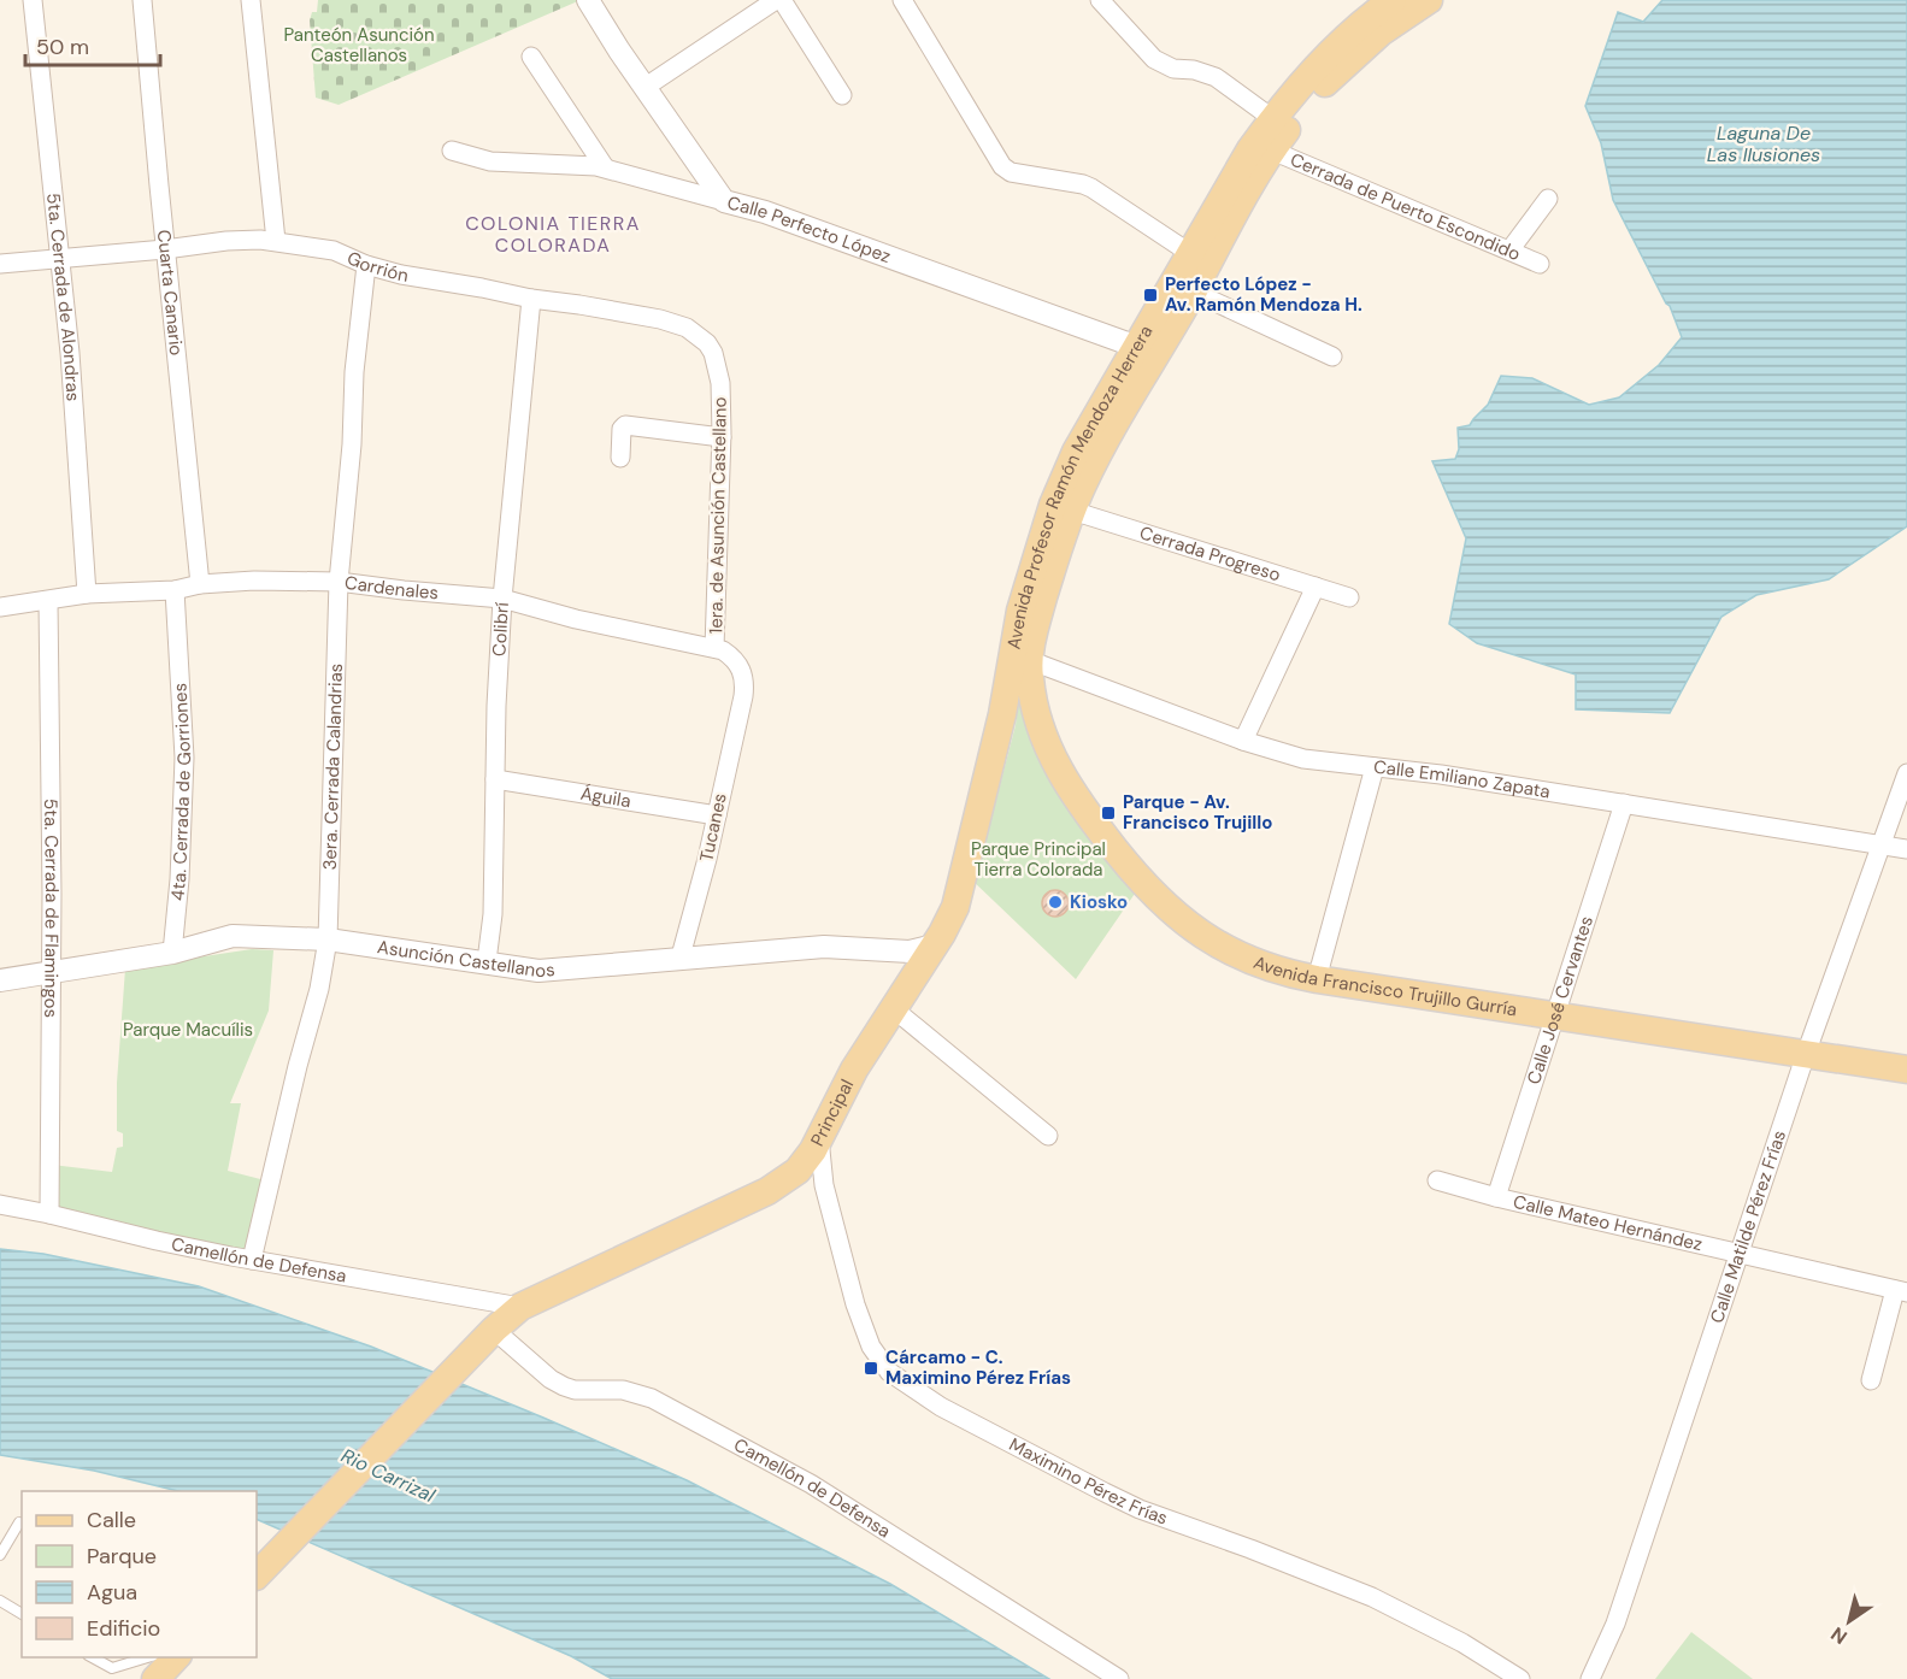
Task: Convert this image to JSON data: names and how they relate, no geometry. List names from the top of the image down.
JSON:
{
  "streets": {
    "main road": ["Avenida Profesor Ramón Mendoza Herrera", "Avenida Francisco Trujillo Gurría", "Principal"],
    "street": [
      "Cerrada de Puerto Escondido",
      "Calle Perfecto López",
      "Gorrión",
      "Cuarta Canario",
      "5ta. Cerrada de Alondras",
      "1era. de Asunción Castellano",
      "Cerrada Progreso",
      "Cardenales",
      "Colibrí",
      "3era. Cerrada Calandrias",
      "Calle Emiliano Zapata",
      "4ta. Cerrada de Gorriones",
      "Águila",
      "Tucanes",
      "5ta. Cerrada de Flamingos",
      "Asunción Castellanos",
      "Calle José Cervantes",
      "Calle Mateo Hernández",
      "Calle Matilde Pérez Frías",
      "Camellón de Defensa",
      "Maximino Pérez Frías"
    ]
  },
  "crossings": [
    ["Cerrada de Puerto Escondido", "Avenida Profesor Ramón Mendoza Herrera"],
    ["Calle Perfecto López", "Avenida Profesor Ramón Mendoza Herrera"],
    ["Gorrión", "Cuarta Canario"],
    ["Gorrión", "5ta. Cerrada de Alondras"],
    ["Gorrión", "1era. de Asunción Castellano"],
    ["Gorrión", "Colibrí"],
    ["Gorrión", "3era. Cerrada Calandrias"],
    ["Cuarta Canario", "Cardenales"],
    ["5ta. Cerrada de Alondras", "Cardenales"],
    ["Avenida Profesor Ramón Mendoza Herrera", "Cerrada Progreso"],
    ["Avenida Profesor Ramón Mendoza Herrera", "Calle Emiliano Zapata"],
    ["Avenida Profesor Ramón Mendoza Herrera", "Avenida Francisco Trujillo Gurría"],
    ["Avenida Profesor Ramón Mendoza Herrera", "Principal"],
    ["1era. de Asunción Castellano", "Cardenales"],
    ["Cardenales", "Colibrí"],
    ["Cardenales", "3era. Cerrada Calandrias"],
    ["Cardenales", "4ta. Cerrada de Gorriones"],
    ["Cardenales", "Tucanes"],
    ["Cardenales", "5ta. Cerrada de Flamingos"],
    ["Colibrí", "Águila"],
    ["Colibrí", "Asunción Castellanos"],
    ["3era. Cerrada Calandrias", "Asunción Castellanos"],
    ["3era. Cerrada Calandrias", "Camellón de Defensa"],
    ["Calle Emiliano Zapata", "Avenida Francisco Trujillo Gurría"],
    ["Calle Emiliano Zapata", "Calle José Cervantes"],
    ["Calle Emiliano Zapata", "Calle Matilde Pérez Frías"],
    ["4ta. Cerrada de Gorriones", "Asunción Castellanos"],
    ["Águila", "Tucanes"],
    ["Tucanes", "Asunción Castellanos"],
    ["5ta. Cerrada de Flamingos", "Asunción Castellanos"],
    ["5ta. Cerrada de Flamingos", "Camellón de Defensa"],
    ["Asunción Castellanos", "Principal"],
    ["Avenida Francisco Trujillo Gurría", "Calle José Cervantes"],
    ["Avenida Francisco Trujillo Gurría", "Calle Matilde Pérez Frías"],
    ["Calle José Cervantes", "Calle Mateo Hernández"],
    ["Principal", "Camellón de Defensa"],
    ["Principal", "Maximino Pérez Frías"],
    ["Calle Mateo Hernández", "Calle Matilde Pérez Frías"]
  ],
  "districts": ["COLONIA TIERRA COLORADA"],
  "water": ["Laguna De Las Ilusiones", "Rio Carrizal"],
  "parks": ["Panteón Asunción Castellanos", "Parque Principal Tierra Colorada", "Parque Macuílis"],
  "places": {
    "transit": ["Perfecto López - Av. Ramón Mendoza H.", "Parque - Av. Francisco Trujillo", "Cárcamo - C. Maximino Pérez Frías"],
    "other": ["Kiosko"]
  },
  "legend": [
    "Calle",
    "Parque",
    "Agua",
    "Edificio"
  ],
  "scale_bar": "50 m",
  "north": "bottom left"
}
